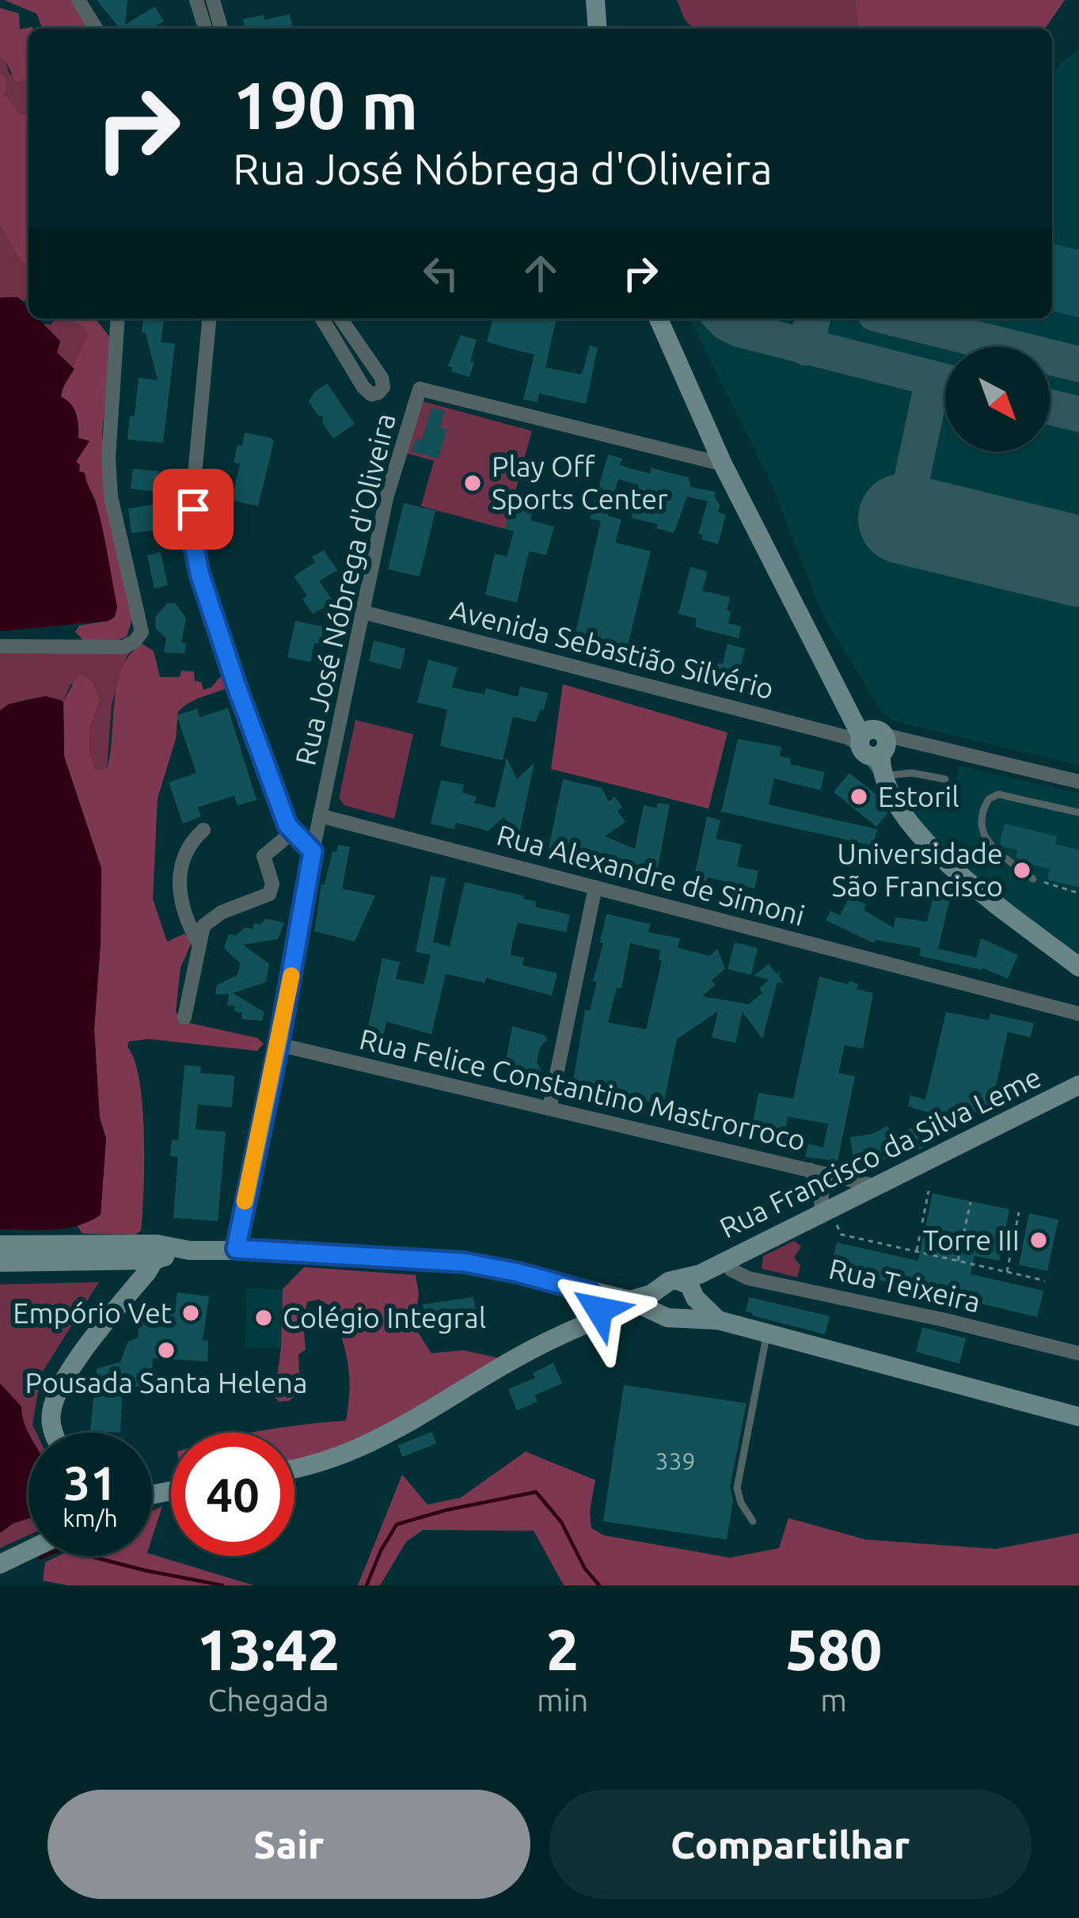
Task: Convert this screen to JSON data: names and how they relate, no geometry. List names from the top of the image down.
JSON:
{
  "streets": {
    "street": [
      "Rua José Nóbrega d'Oliveira",
      "Avenida Sebastião Silvério",
      "Rua Alexandre de Simoni",
      "Rua Felice Constantino Mastrorroco",
      "Rua Francisco da Silva Leme",
      "Rua Teixeira"
    ]
  },
  "crossings": [
    ["Rua José Nóbrega d'Oliveira", "Avenida Sebastião Silvério"],
    ["Rua José Nóbrega d'Oliveira", "Rua Alexandre de Simoni"],
    ["Rua José Nóbrega d'Oliveira", "Rua Felice Constantino Mastrorroco"],
    ["Rua Felice Constantino Mastrorroco", "Rua Francisco da Silva Leme"],
    ["Rua Francisco da Silva Leme", "Rua Teixeira"]
  ],
  "places": [
    "Play Off Sports Center",
    "Estoril",
    "Universidade São Francisco",
    "Torre III",
    "Empório Vet",
    "Colégio Integral",
    "Pousada Santa Helena"
  ],
  "house_numbers": ["339"],
  "north": "bottom right",
  "page": {
    "turn": ["190 m", "Rua José Nóbrega d'Oliveira"],
    "speed": "31 km/h",
    "limit": "40",
    "eta": [
      "13:42",
      "Chegada",
      "2",
      "min",
      "580",
      "m"
    ],
    "buttons": ["Sair", "Compartilhar"]
  }
}
